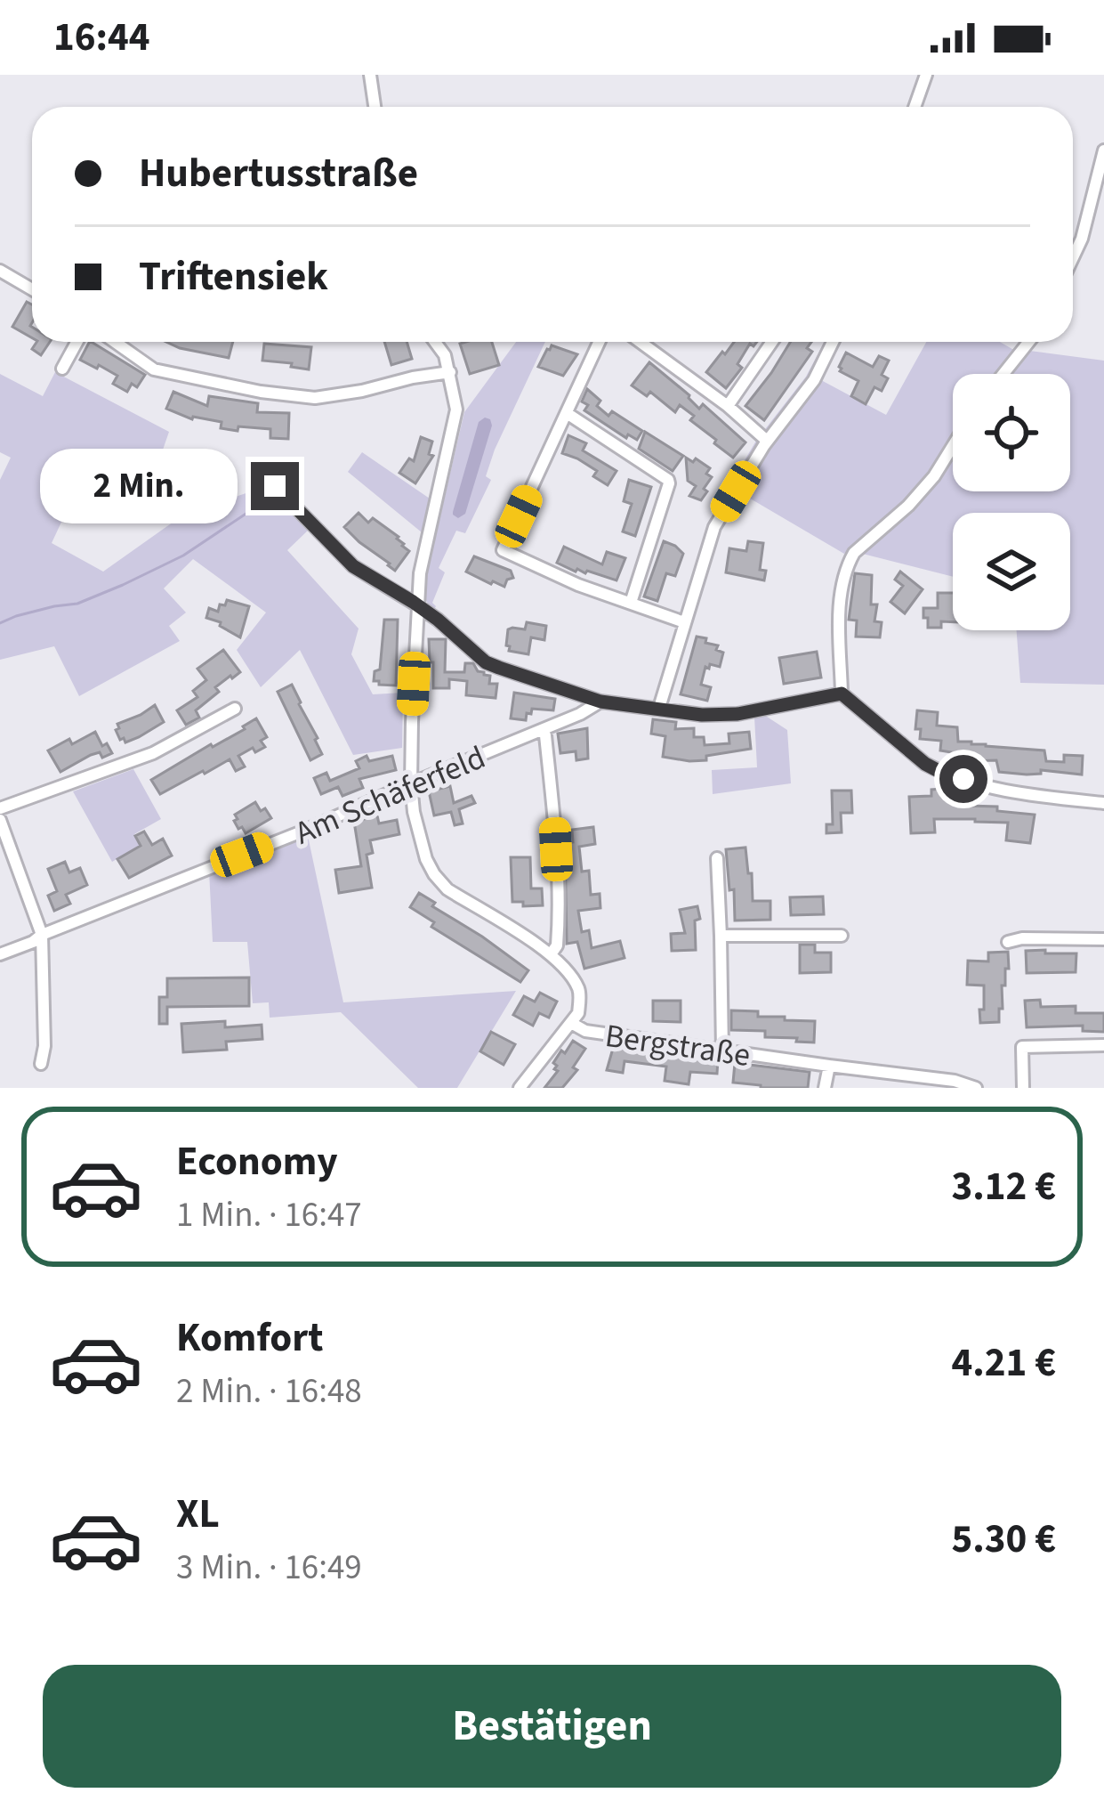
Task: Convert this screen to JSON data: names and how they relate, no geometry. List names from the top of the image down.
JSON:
{
  "streets": {
    "street": ["Am Schäferfeld", "Bergstraße"]
  },
  "page": {
    "status": "16:44",
    "banner": ["Hubertusstraße", "Triftensiek"],
    "bubble": "2 Min.",
    "list": [
      {
        "name": "Economy",
        "note": "1 Min. · 16:47",
        "value": "3.12 €"
      },
      {
        "name": "Komfort",
        "note": "2 Min. · 16:48",
        "value": "4.21 €"
      },
      {
        "name": "XL",
        "note": "3 Min. · 16:49",
        "value": "5.30 €"
      }
    ],
    "buttons": "Bestätigen"
  }
}
